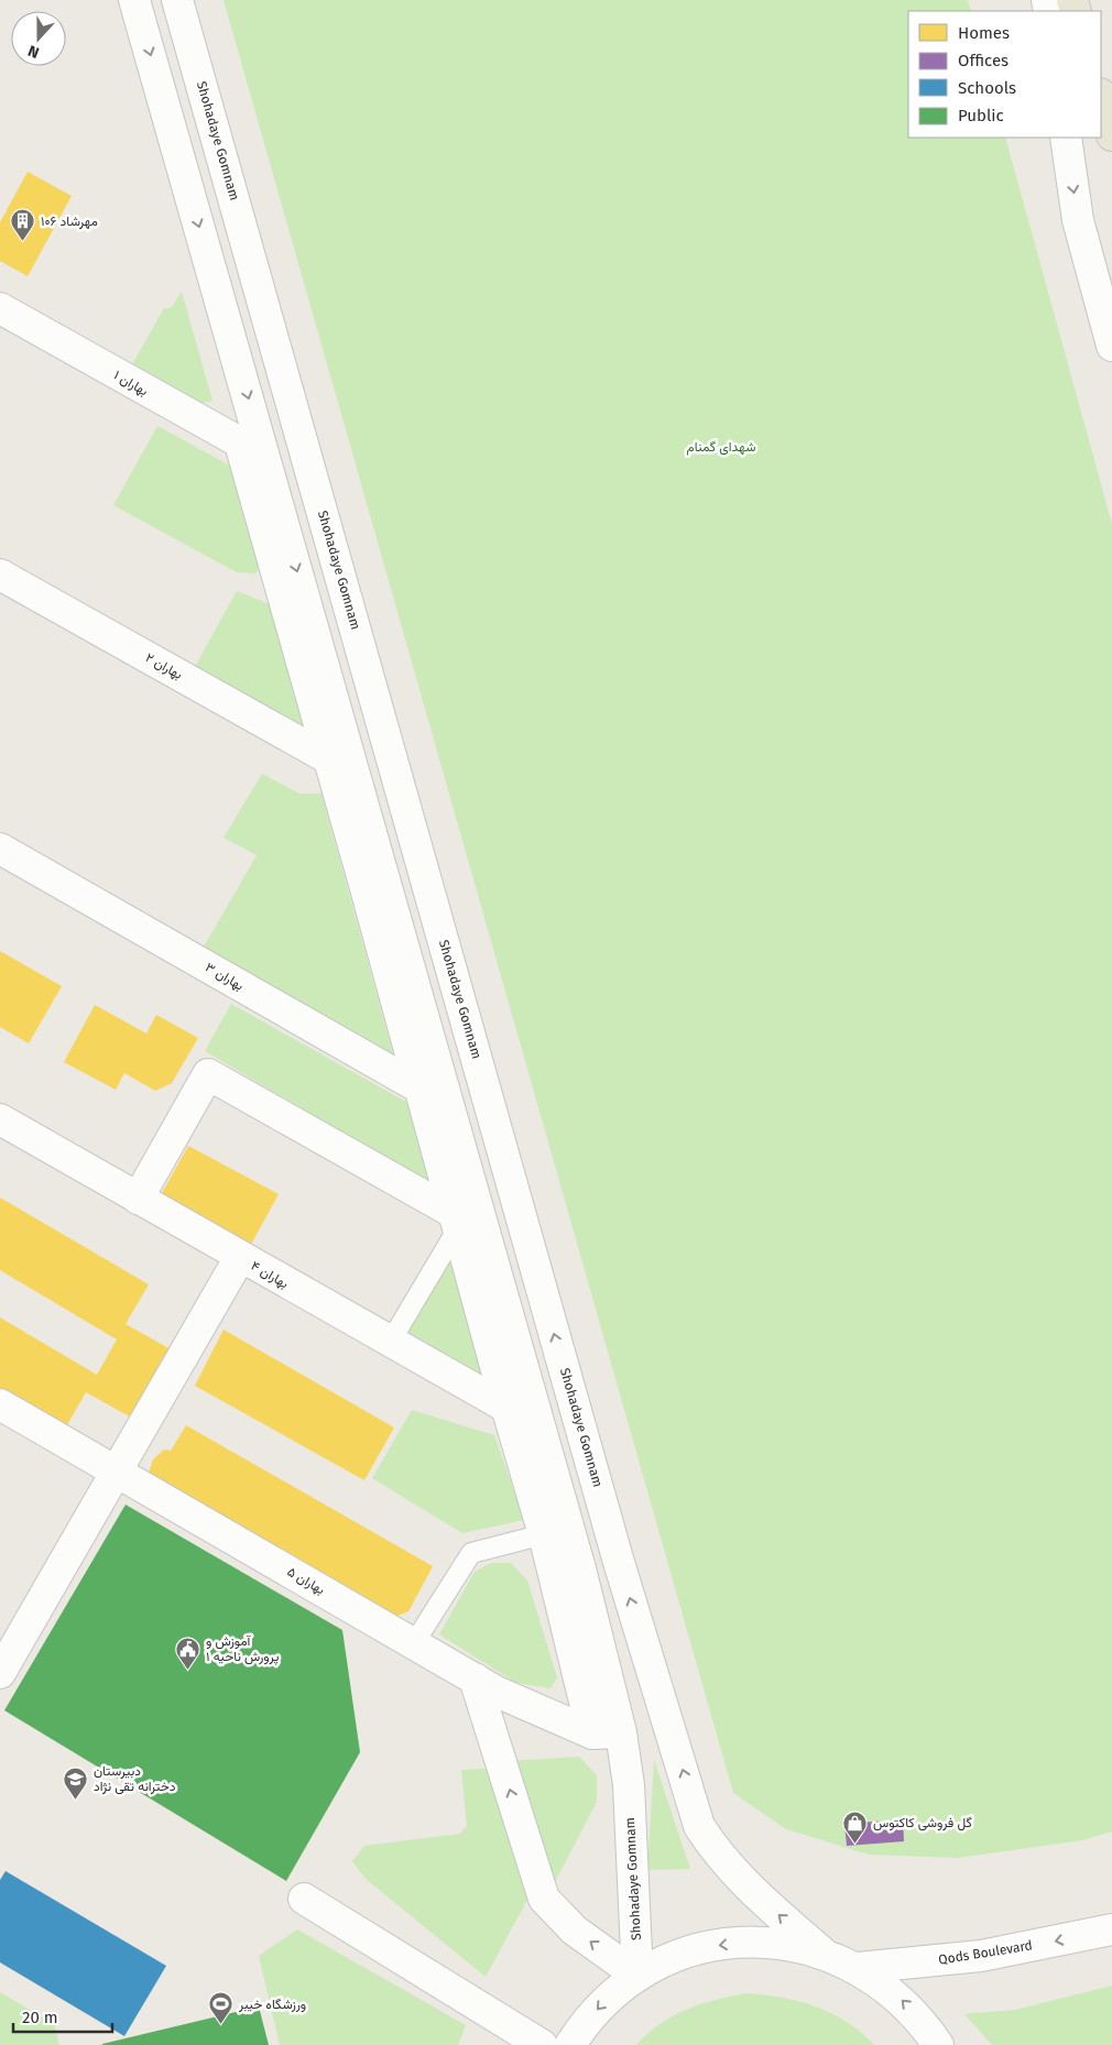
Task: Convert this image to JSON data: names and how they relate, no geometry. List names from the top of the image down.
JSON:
{
  "streets": {
    "street": [
      "Shohadaye Gomnam",
      "بهاران ۱",
      "بهاران ۲",
      "بهاران ۳",
      "بهاران ۴",
      "بهاران ۵",
      "Qods Boulevard"
    ]
  },
  "crossings": [
    ["Shohadaye Gomnam", "بهاران ۱"],
    ["Shohadaye Gomnam", "بهاران ۳"],
    ["Shohadaye Gomnam", "بهاران ۴"],
    ["Shohadaye Gomnam", "بهاران ۵"]
  ],
  "one_way": ["Qods Boulevard"],
  "parks": ["شهدای گمنام"],
  "places": {
    "building": ["مهرشاد ۱۰۶"],
    "public building": ["آموزش و پرورش ناحیه ۱"],
    "school or university": ["دبیرستان دخترانه تقی نژاد"],
    "shop": ["گل فروشی کاکتوس"],
    "sports": ["ورزشگاه خیبر"]
  },
  "legend": [
    "Homes",
    "Offices",
    "Schools",
    "Public"
  ],
  "scale_bar": "20 m",
  "north": "bottom"
}
